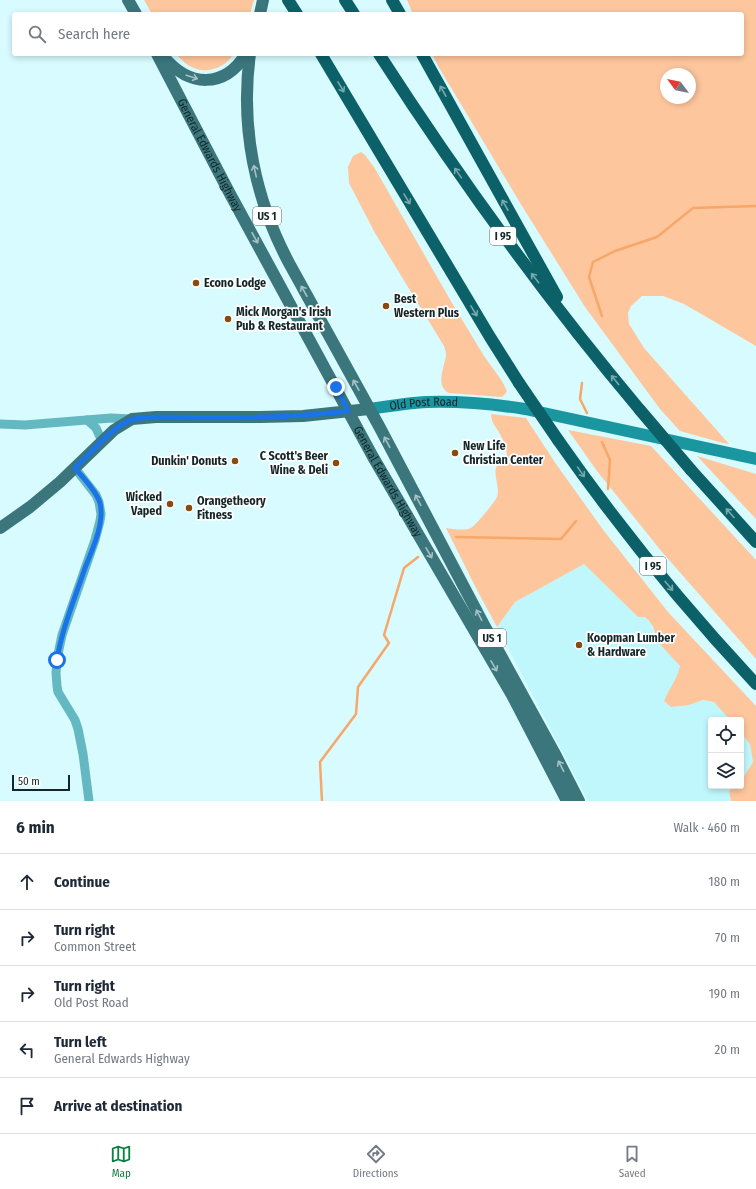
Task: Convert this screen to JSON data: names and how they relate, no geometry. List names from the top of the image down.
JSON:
{
  "streets": {
    "highway": ["I 95"],
    "main road": ["General Edwards Highway", "US 1", "Old Post Road"]
  },
  "crossings": [
    ["General Edwards Highway", "Old Post Road"]
  ],
  "places": [
    "Econo Lodge",
    "Best Western Plus",
    "Mick Morgan's Irish Pub & Restaurant",
    "New Life Christian Center",
    "Dunkin' Donuts",
    "C Scott's Beer Wine & Deli",
    "Wicked Vaped",
    "Orangetheory Fitness",
    "Koopman Lumber & Hardware"
  ],
  "scale_bar": "50 m",
  "north": "top left",
  "page": {
    "search": "Search here",
    "scale": "50 m",
    "heading": ["6 min", "Walk · 460 m"],
    "list": [
      ["Continue", "180 m"],
      ["Turn right", "Common Street", "70 m"],
      ["Turn right", "Old Post Road", "190 m"],
      ["Turn left", "General Edwards Highway", "20 m"],
      "Arrive at destination"
    ],
    "nav": ["Map", "Directions", "Saved"]
  }
}
